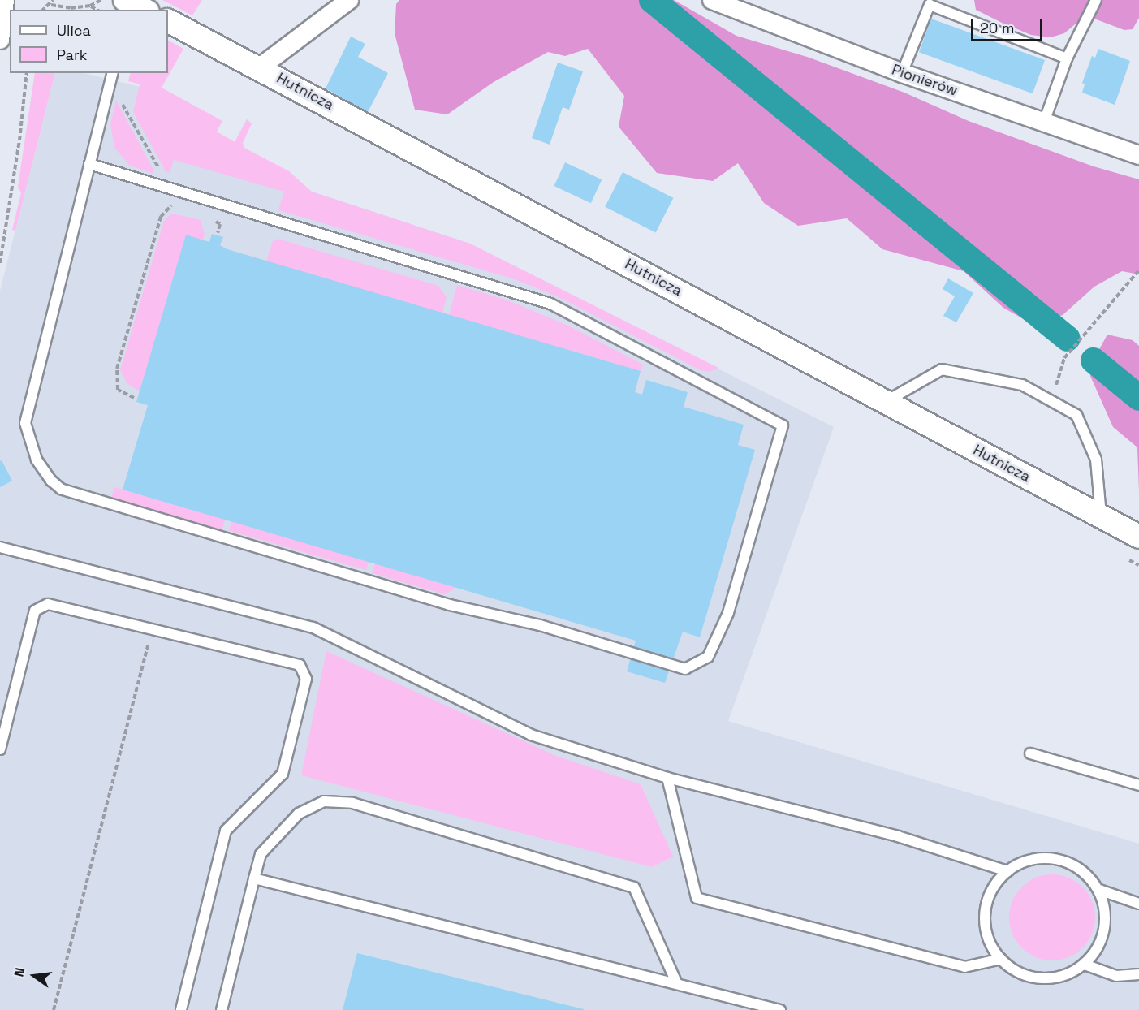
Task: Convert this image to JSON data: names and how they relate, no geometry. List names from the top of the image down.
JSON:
{
  "streets": {
    "street": ["Pionierów", "Hutnicza"]
  },
  "legend": ["Ulica", "Park"],
  "scale_bar": "20 m",
  "north": "left"
}
